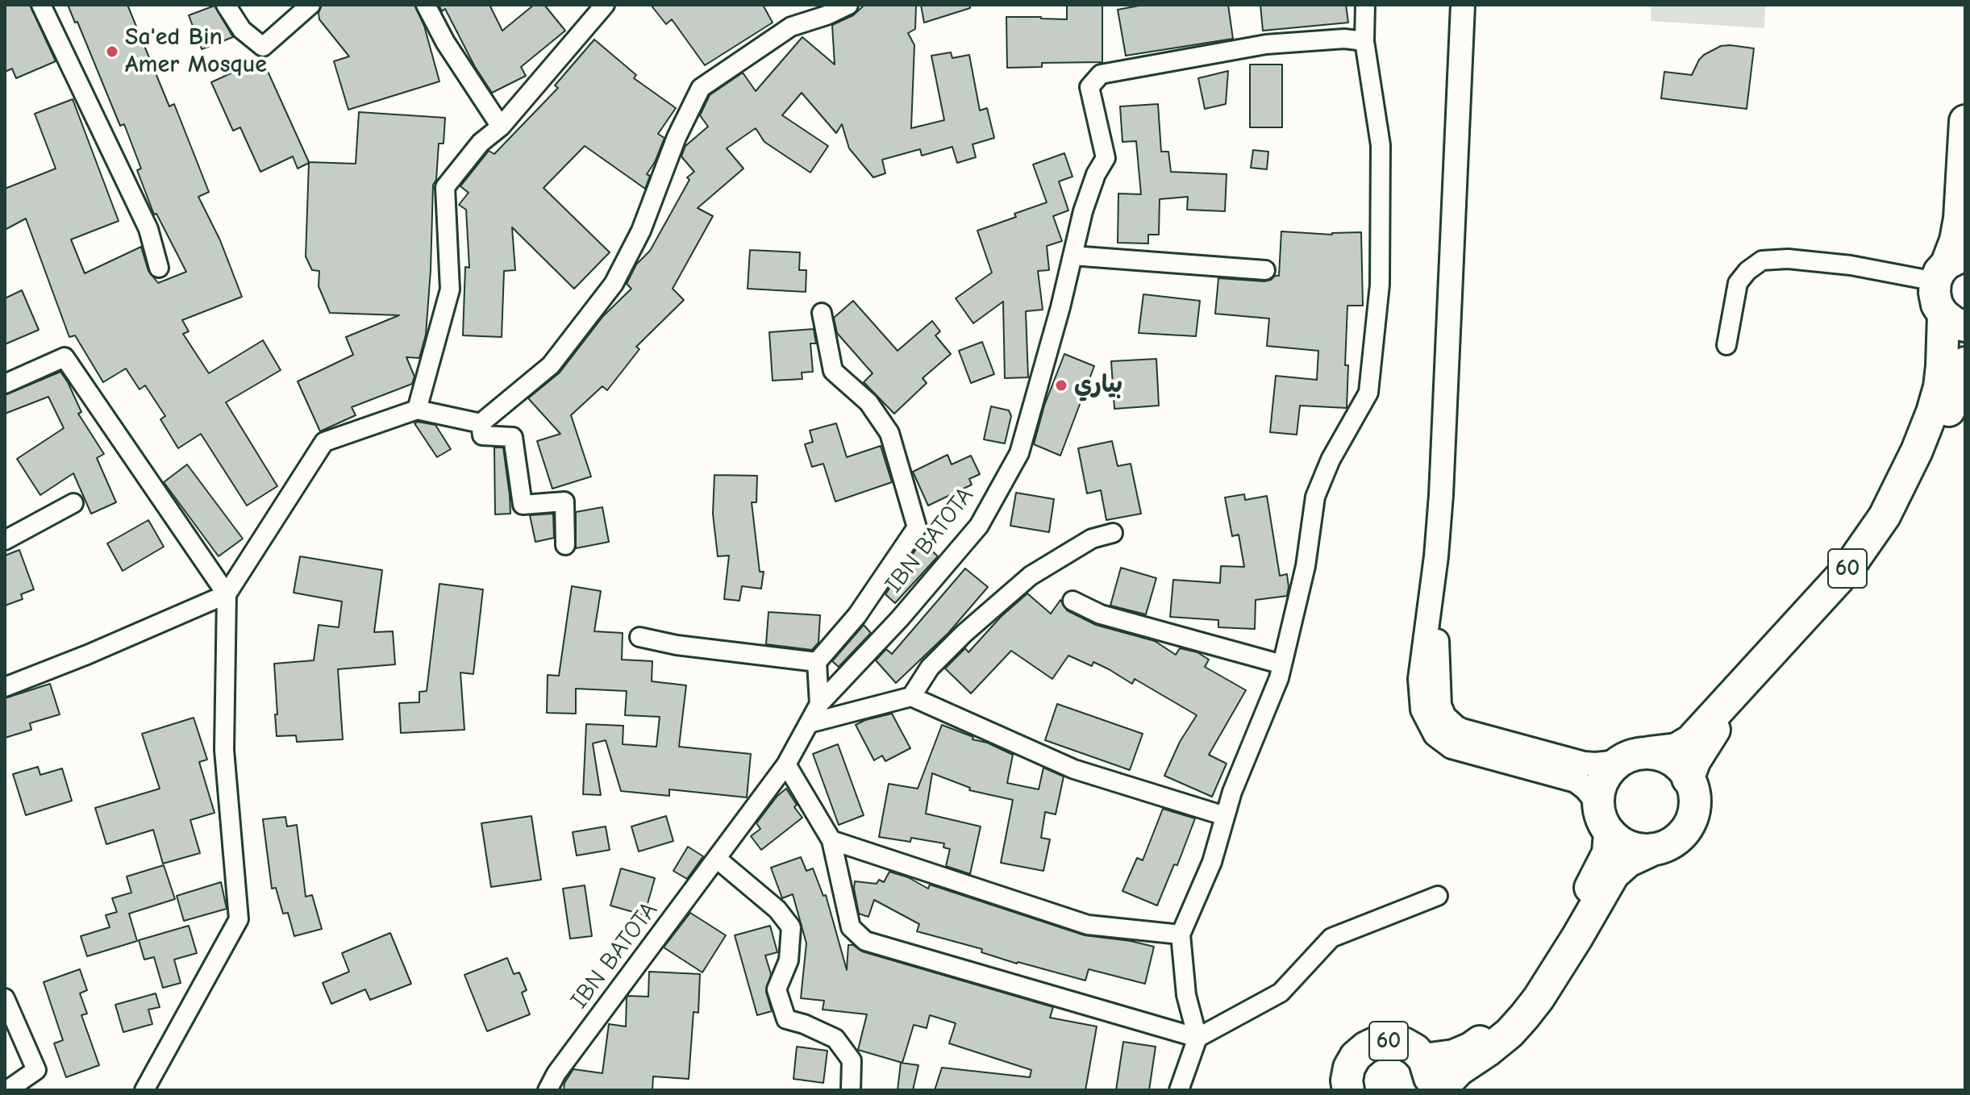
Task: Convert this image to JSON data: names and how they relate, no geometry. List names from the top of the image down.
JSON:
{
  "streets": {
    "highway": ["60"],
    "street": ["IBN BATOTA"]
  },
  "places": ["Sa'ed Bin Amer Mosque", "بياري"]
}
